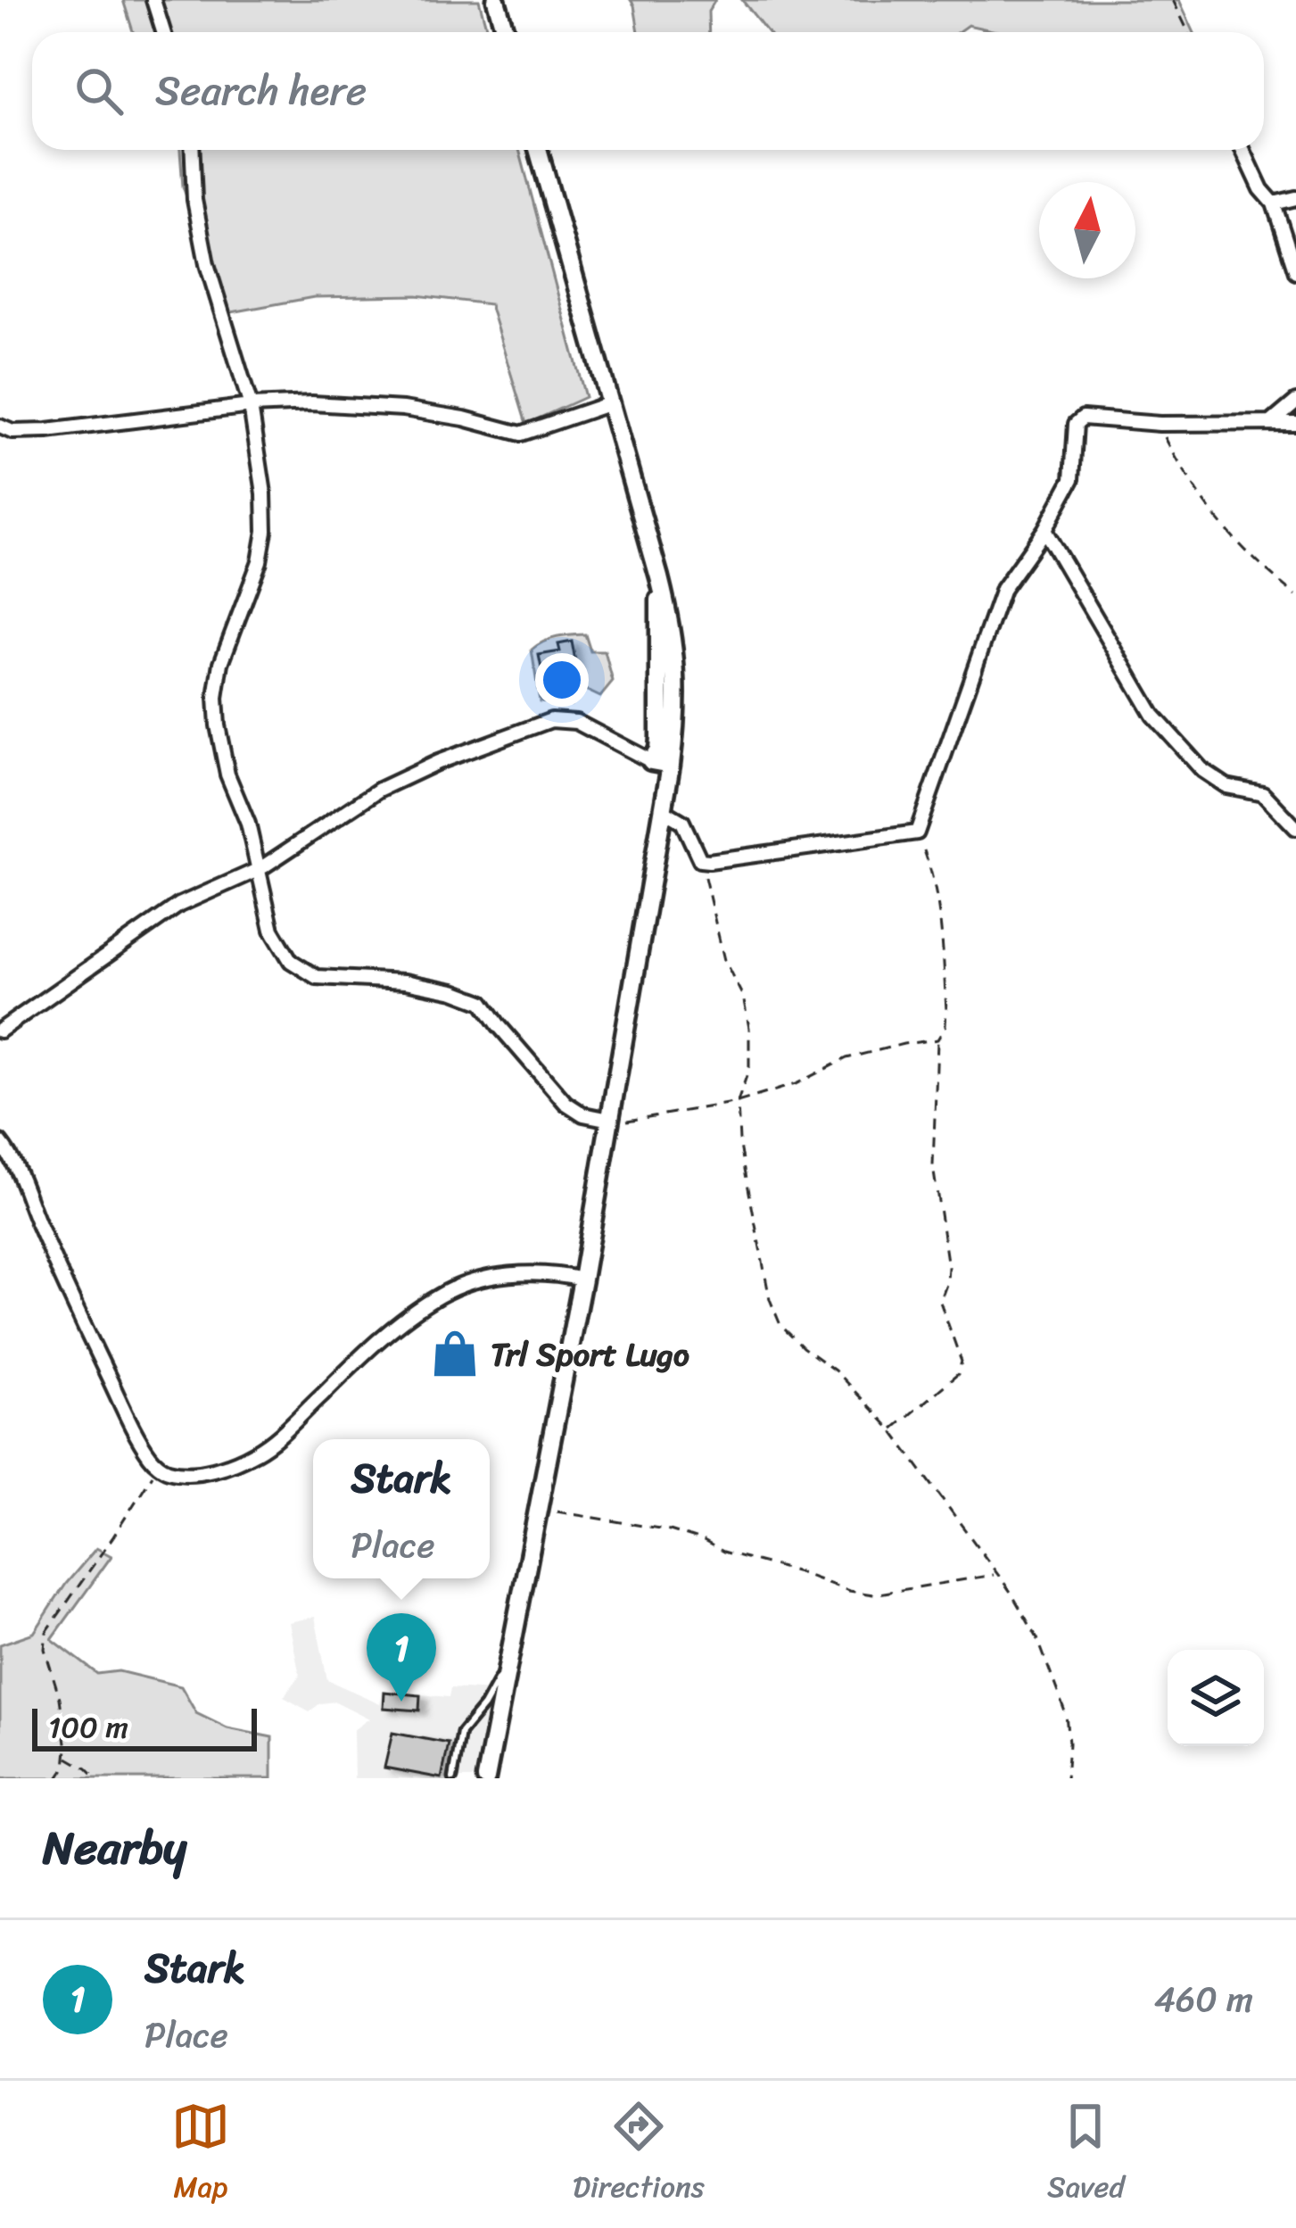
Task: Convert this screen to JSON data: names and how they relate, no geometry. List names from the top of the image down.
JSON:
{
  "places": {
    "shop": ["Trl Sport Lugo"]
  },
  "scale_bar": "100 m",
  "north": "top",
  "page": {
    "search": "Search here",
    "popup": ["Stark", "Place"],
    "pins": "1",
    "scale": "100 m",
    "heading": "Nearby",
    "list": [
      {
        "mark": "1",
        "name": "Stark",
        "note": "Place",
        "value": "460 m"
      }
    ],
    "nav": ["Map", "Directions", "Saved"]
  }
}
